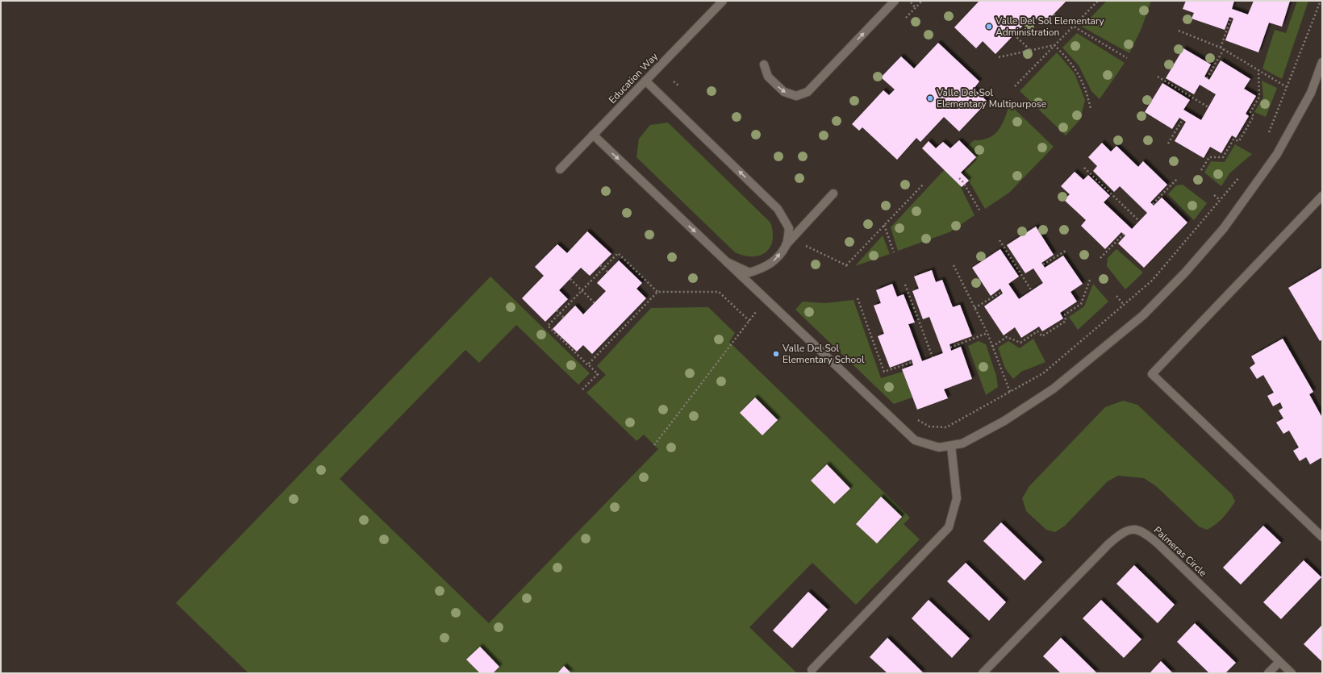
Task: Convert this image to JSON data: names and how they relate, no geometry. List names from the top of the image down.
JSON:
{
  "streets": {
    "street": ["Education Way", "Palmeras Circle"]
  },
  "places": ["Valle Del Sol Elementary Administration", "Valle Del Sol Elementary Multipurpose", "Valle Del Sol Elementary School"]
}
